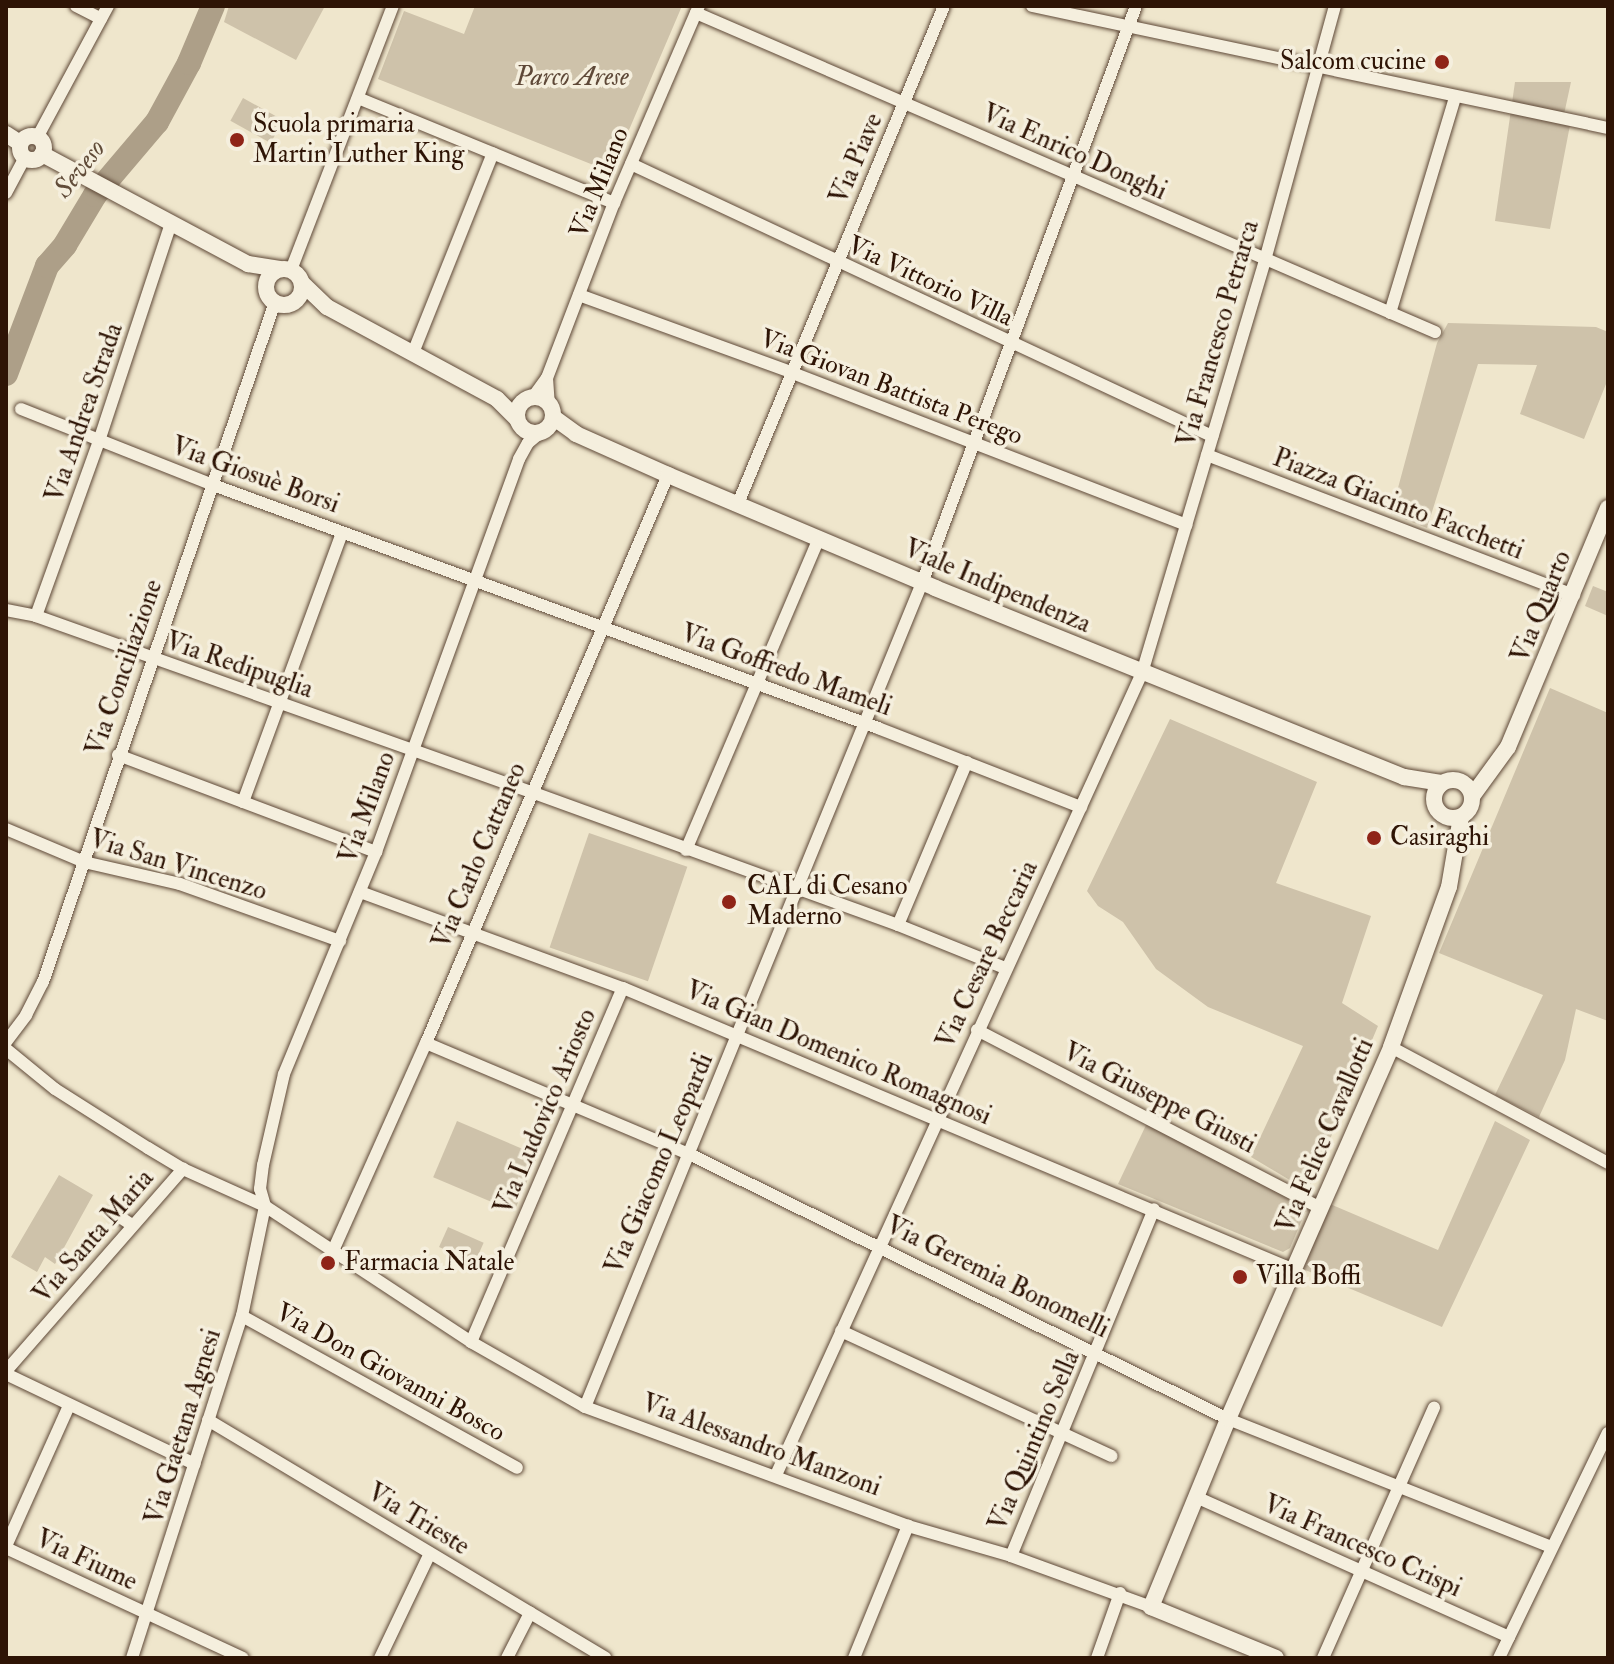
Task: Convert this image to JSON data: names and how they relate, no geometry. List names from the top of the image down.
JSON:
{
  "streets": {
    "street": [
      "Via Enrico Donghi",
      "Via Piave",
      "Via Milano",
      "Via Vittorio Villa",
      "Via Francesco Petrarca",
      "Via Giovan Battista Perego",
      "Via Andrea Strada",
      "Via Giosuè Borsi",
      "Piazza Giacinto Facchetti",
      "Viale Indipendenza",
      "Via Quarto",
      "Via Redipuglia",
      "Via Conciliazione",
      "Via Goffredo Mameli",
      "Via Carlo Cattaneo",
      "Via San Vincenzo",
      "Via Cesare Beccaria",
      "Via Gian Domenico Romagnosi",
      "Via Giuseppe Giusti",
      "Via Ludovico Ariosto",
      "Via Felice Cavallotti",
      "Via Giacomo Leopardi",
      "Via Santa Maria",
      "Via Geremia Bonomelli",
      "Via Don Giovanni Bosco",
      "Via Gaetana Agnesi",
      "Via Quintino Sella",
      "Via Alessandro Manzoni",
      "Via Trieste",
      "Via Francesco Crispi",
      "Via Fiume"
    ]
  },
  "crossings": [
    ["Via Enrico Donghi", "Via Piave"],
    ["Via Enrico Donghi", "Via Milano"],
    ["Via Enrico Donghi", "Via Francesco Petrarca"],
    ["Via Enrico Donghi", "Via Giacomo Leopardi"],
    ["Via Piave", "Via Vittorio Villa"],
    ["Via Piave", "Via Giovan Battista Perego"],
    ["Via Piave", "Viale Indipendenza"],
    ["Via Milano", "Via Vittorio Villa"],
    ["Via Milano", "Via Giovan Battista Perego"],
    ["Via Milano", "Via Giosuè Borsi"],
    ["Via Milano", "Viale Indipendenza"],
    ["Via Milano", "Via Redipuglia"],
    ["Via Milano", "Via Goffredo Mameli"],
    ["Via Milano", "Via San Vincenzo"],
    ["Via Milano", "Via Gian Domenico Romagnosi"],
    ["Via Milano", "Via Gaetana Agnesi"],
    ["Via Milano", "Via Alessandro Manzoni"],
    ["Via Vittorio Villa", "Via Francesco Petrarca"],
    ["Via Vittorio Villa", "Via Giacomo Leopardi"],
    ["Via Francesco Petrarca", "Via Giovan Battista Perego"],
    ["Via Francesco Petrarca", "Piazza Giacinto Facchetti"],
    ["Via Francesco Petrarca", "Viale Indipendenza"],
    ["Via Francesco Petrarca", "Via Cesare Beccaria"],
    ["Via Giovan Battista Perego", "Via Giacomo Leopardi"],
    ["Via Andrea Strada", "Via Giosuè Borsi"],
    ["Via Andrea Strada", "Via Redipuglia"],
    ["Via Giosuè Borsi", "Via Conciliazione"],
    ["Via Giosuè Borsi", "Via Goffredo Mameli"],
    ["Piazza Giacinto Facchetti", "Via Quarto"],
    ["Viale Indipendenza", "Via Quarto"],
    ["Viale Indipendenza", "Via Carlo Cattaneo"],
    ["Viale Indipendenza", "Via Cesare Beccaria"],
    ["Viale Indipendenza", "Via Felice Cavallotti"],
    ["Viale Indipendenza", "Via Giacomo Leopardi"],
    ["Via Quarto", "Via Felice Cavallotti"],
    ["Via Redipuglia", "Via Conciliazione"],
    ["Via Redipuglia", "Via Carlo Cattaneo"],
    ["Via Redipuglia", "Via Cesare Beccaria"],
    ["Via Redipuglia", "Via Giacomo Leopardi"],
    ["Via Conciliazione", "Via San Vincenzo"],
    ["Via Goffredo Mameli", "Via Carlo Cattaneo"],
    ["Via Goffredo Mameli", "Via Cesare Beccaria"],
    ["Via Goffredo Mameli", "Via Giacomo Leopardi"],
    ["Via Carlo Cattaneo", "Via Gian Domenico Romagnosi"],
    ["Via Carlo Cattaneo", "Via Geremia Bonomelli"],
    ["Via Carlo Cattaneo", "Via Alessandro Manzoni"],
    ["Via Cesare Beccaria", "Via Gian Domenico Romagnosi"],
    ["Via Cesare Beccaria", "Via Giuseppe Giusti"],
    ["Via Cesare Beccaria", "Via Geremia Bonomelli"],
    ["Via Cesare Beccaria", "Via Alessandro Manzoni"],
    ["Via Gian Domenico Romagnosi", "Via Ludovico Ariosto"],
    ["Via Gian Domenico Romagnosi", "Via Felice Cavallotti"],
    ["Via Gian Domenico Romagnosi", "Via Giacomo Leopardi"],
    ["Via Gian Domenico Romagnosi", "Via Quintino Sella"],
    ["Via Giuseppe Giusti", "Via Felice Cavallotti"],
    ["Via Ludovico Ariosto", "Via Geremia Bonomelli"],
    ["Via Ludovico Ariosto", "Via Alessandro Manzoni"],
    ["Via Felice Cavallotti", "Via Geremia Bonomelli"],
    ["Via Felice Cavallotti", "Via Alessandro Manzoni"],
    ["Via Felice Cavallotti", "Via Francesco Crispi"],
    ["Via Giacomo Leopardi", "Via Geremia Bonomelli"],
    ["Via Giacomo Leopardi", "Via Alessandro Manzoni"],
    ["Via Santa Maria", "Via Alessandro Manzoni"],
    ["Via Geremia Bonomelli", "Via Quintino Sella"],
    ["Via Don Giovanni Bosco", "Via Gaetana Agnesi"],
    ["Via Gaetana Agnesi", "Via Alessandro Manzoni"],
    ["Via Gaetana Agnesi", "Via Trieste"],
    ["Via Gaetana Agnesi", "Via Fiume"],
    ["Via Quintino Sella", "Via Alessandro Manzoni"]
  ],
  "water": ["Seveso"],
  "parks": ["Parco Arese"],
  "places": [
    "Salcom cucine",
    "Scuola primaria Martin Luther King",
    "Casiraghi",
    "CAL di Cesano Maderno",
    "Farmacia Natale",
    "Villa Boffi"
  ]
}
